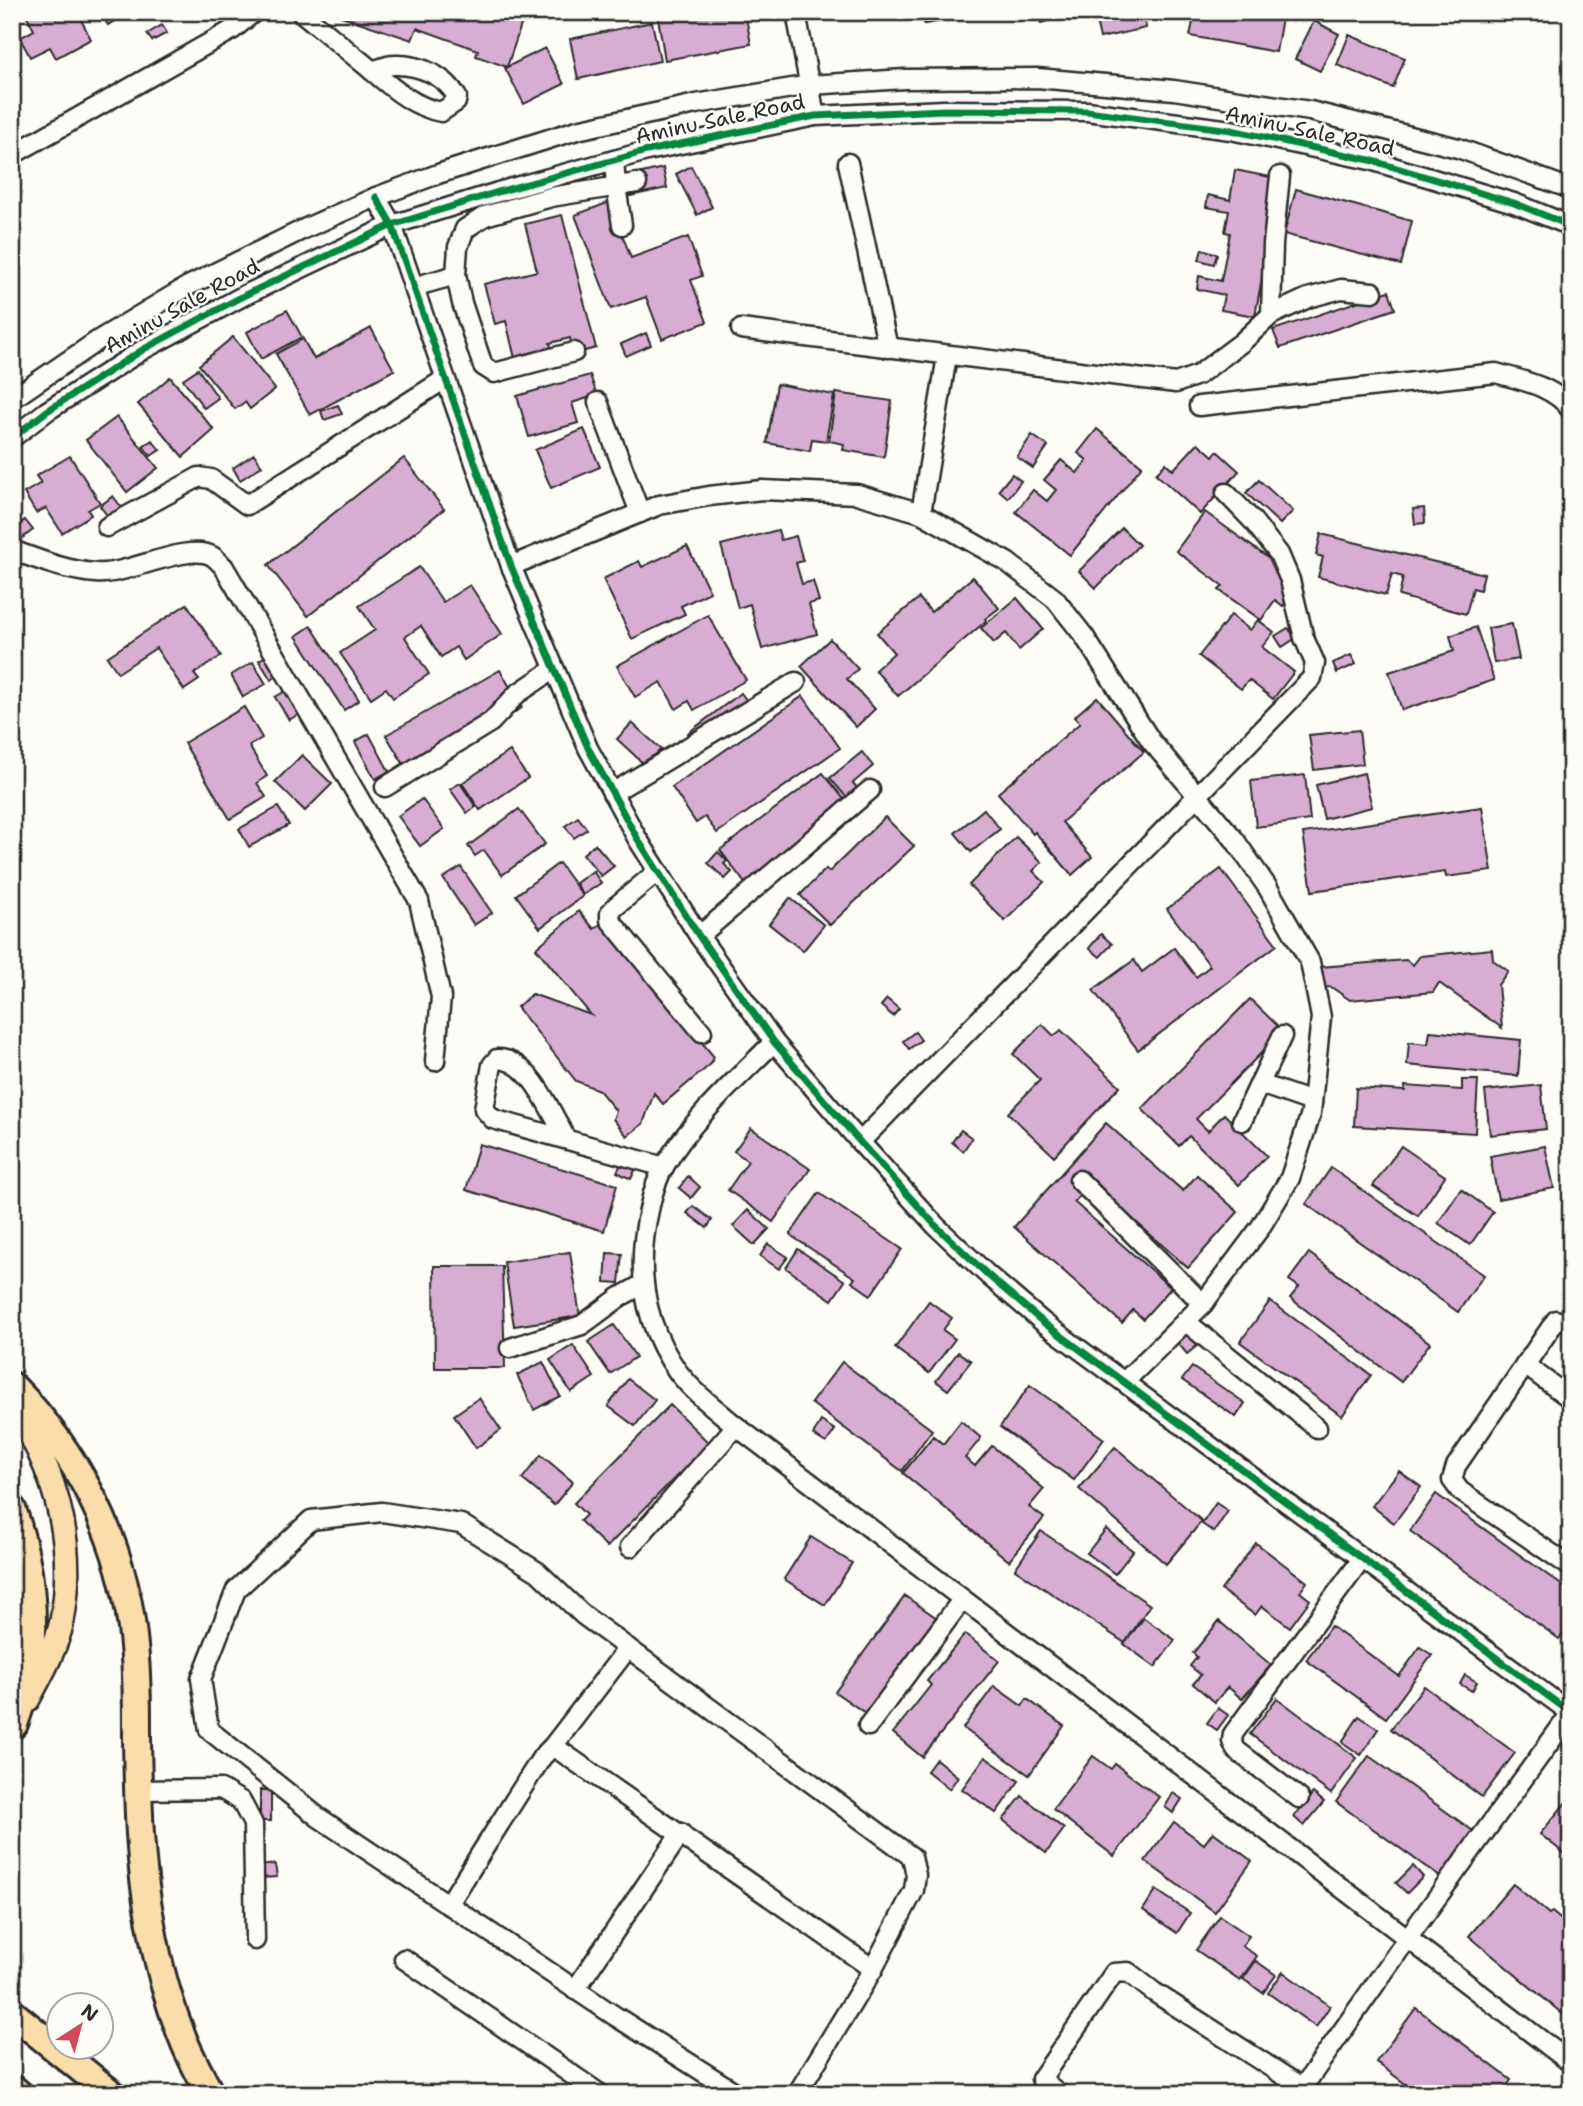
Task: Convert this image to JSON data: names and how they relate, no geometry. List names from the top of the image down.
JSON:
{
  "streets": {
    "street": ["Aminu Sale Road"]
  },
  "north": "top right"
}
